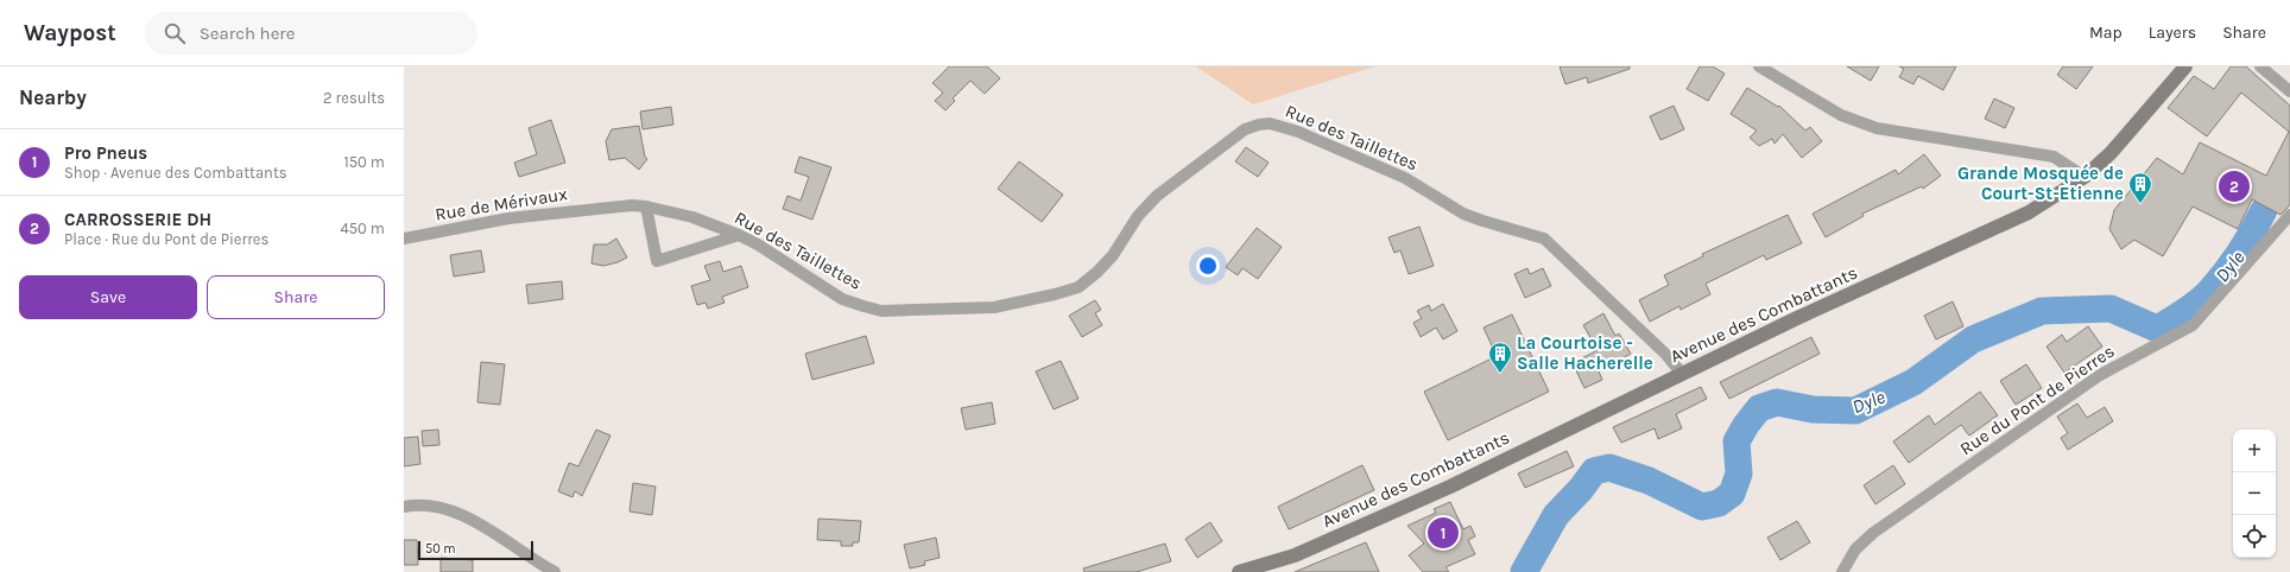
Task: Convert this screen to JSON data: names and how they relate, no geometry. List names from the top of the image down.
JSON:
{
  "streets": {
    "main road": ["Avenue des Combattants"],
    "street": ["Rue des Taillettes", "Rue de Mérivaux", "Rue du Pont de Pierres"]
  },
  "crossings": [
    ["Rue des Taillettes", "Rue de Mérivaux"],
    ["Rue des Taillettes", "Avenue des Combattants"]
  ],
  "water": ["Dyle"],
  "places": {
    "building": ["Grande Mosquée de Court-St-Etienne", "La Courtoise - Salle Hacherelle"]
  },
  "scale_bar": "50 m",
  "page": {
    "header": "Waypost",
    "search": "Search here",
    "nav": ["Map", "Layers", "Share"],
    "heading": ["Nearby", "2 results"],
    "list": [
      {
        "mark": "1",
        "name": "Pro Pneus",
        "note": "Shop · Avenue des Combattants",
        "value": "150 m"
      },
      {
        "mark": "2",
        "name": "CARROSSERIE DH",
        "note": "Place · Rue du Pont de Pierres",
        "value": "450 m"
      }
    ],
    "pins": ["2", "1"],
    "buttons": ["Save", "Share"],
    "map_buttons": ["+", "−"],
    "scale": "50 m"
  }
}
